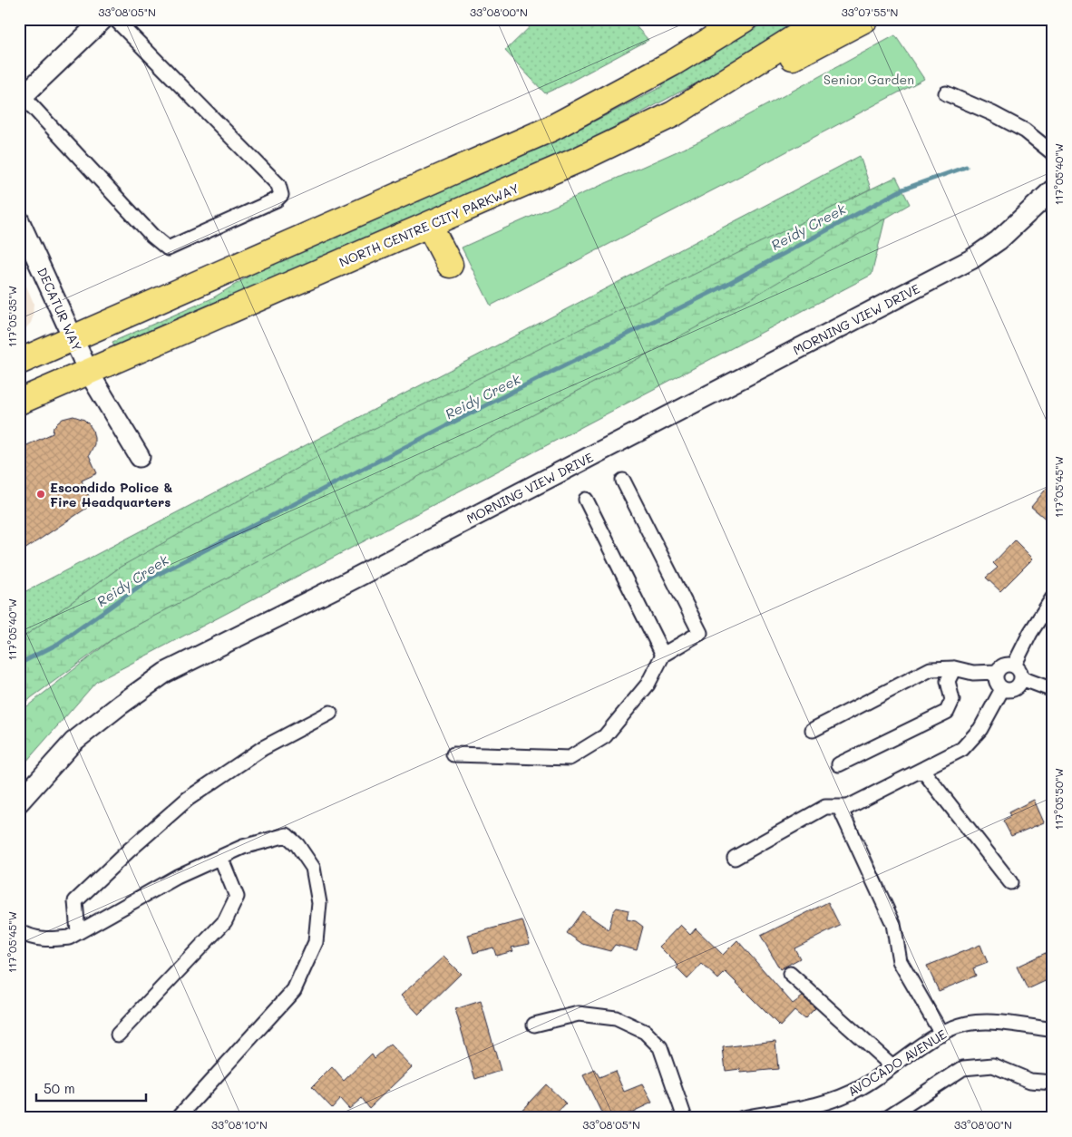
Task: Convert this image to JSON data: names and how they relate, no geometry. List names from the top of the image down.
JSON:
{
  "streets": {
    "highway": ["NORTH CENTRE CITY PARKWAY"],
    "street": ["DECATUR WAY", "MORNING VIEW DRIVE", "AVOCADO AVENUE"]
  },
  "crossings": [
    ["NORTH CENTRE CITY PARKWAY", "DECATUR WAY"]
  ],
  "water": ["Reidy Creek"],
  "parks": ["Senior Garden"],
  "places": ["Escondido Police & Fire Headquarters"],
  "scale_bar": "50 m",
  "coordinates": [
    "33°08'05\"N",
    "33°08'00\"N",
    "33°07'55\"N",
    "117°05'40\"W",
    "117°05'35\"W",
    "117°05'45\"W",
    "117°05'50\"W",
    "33°08'10\"N"
  ]
}
